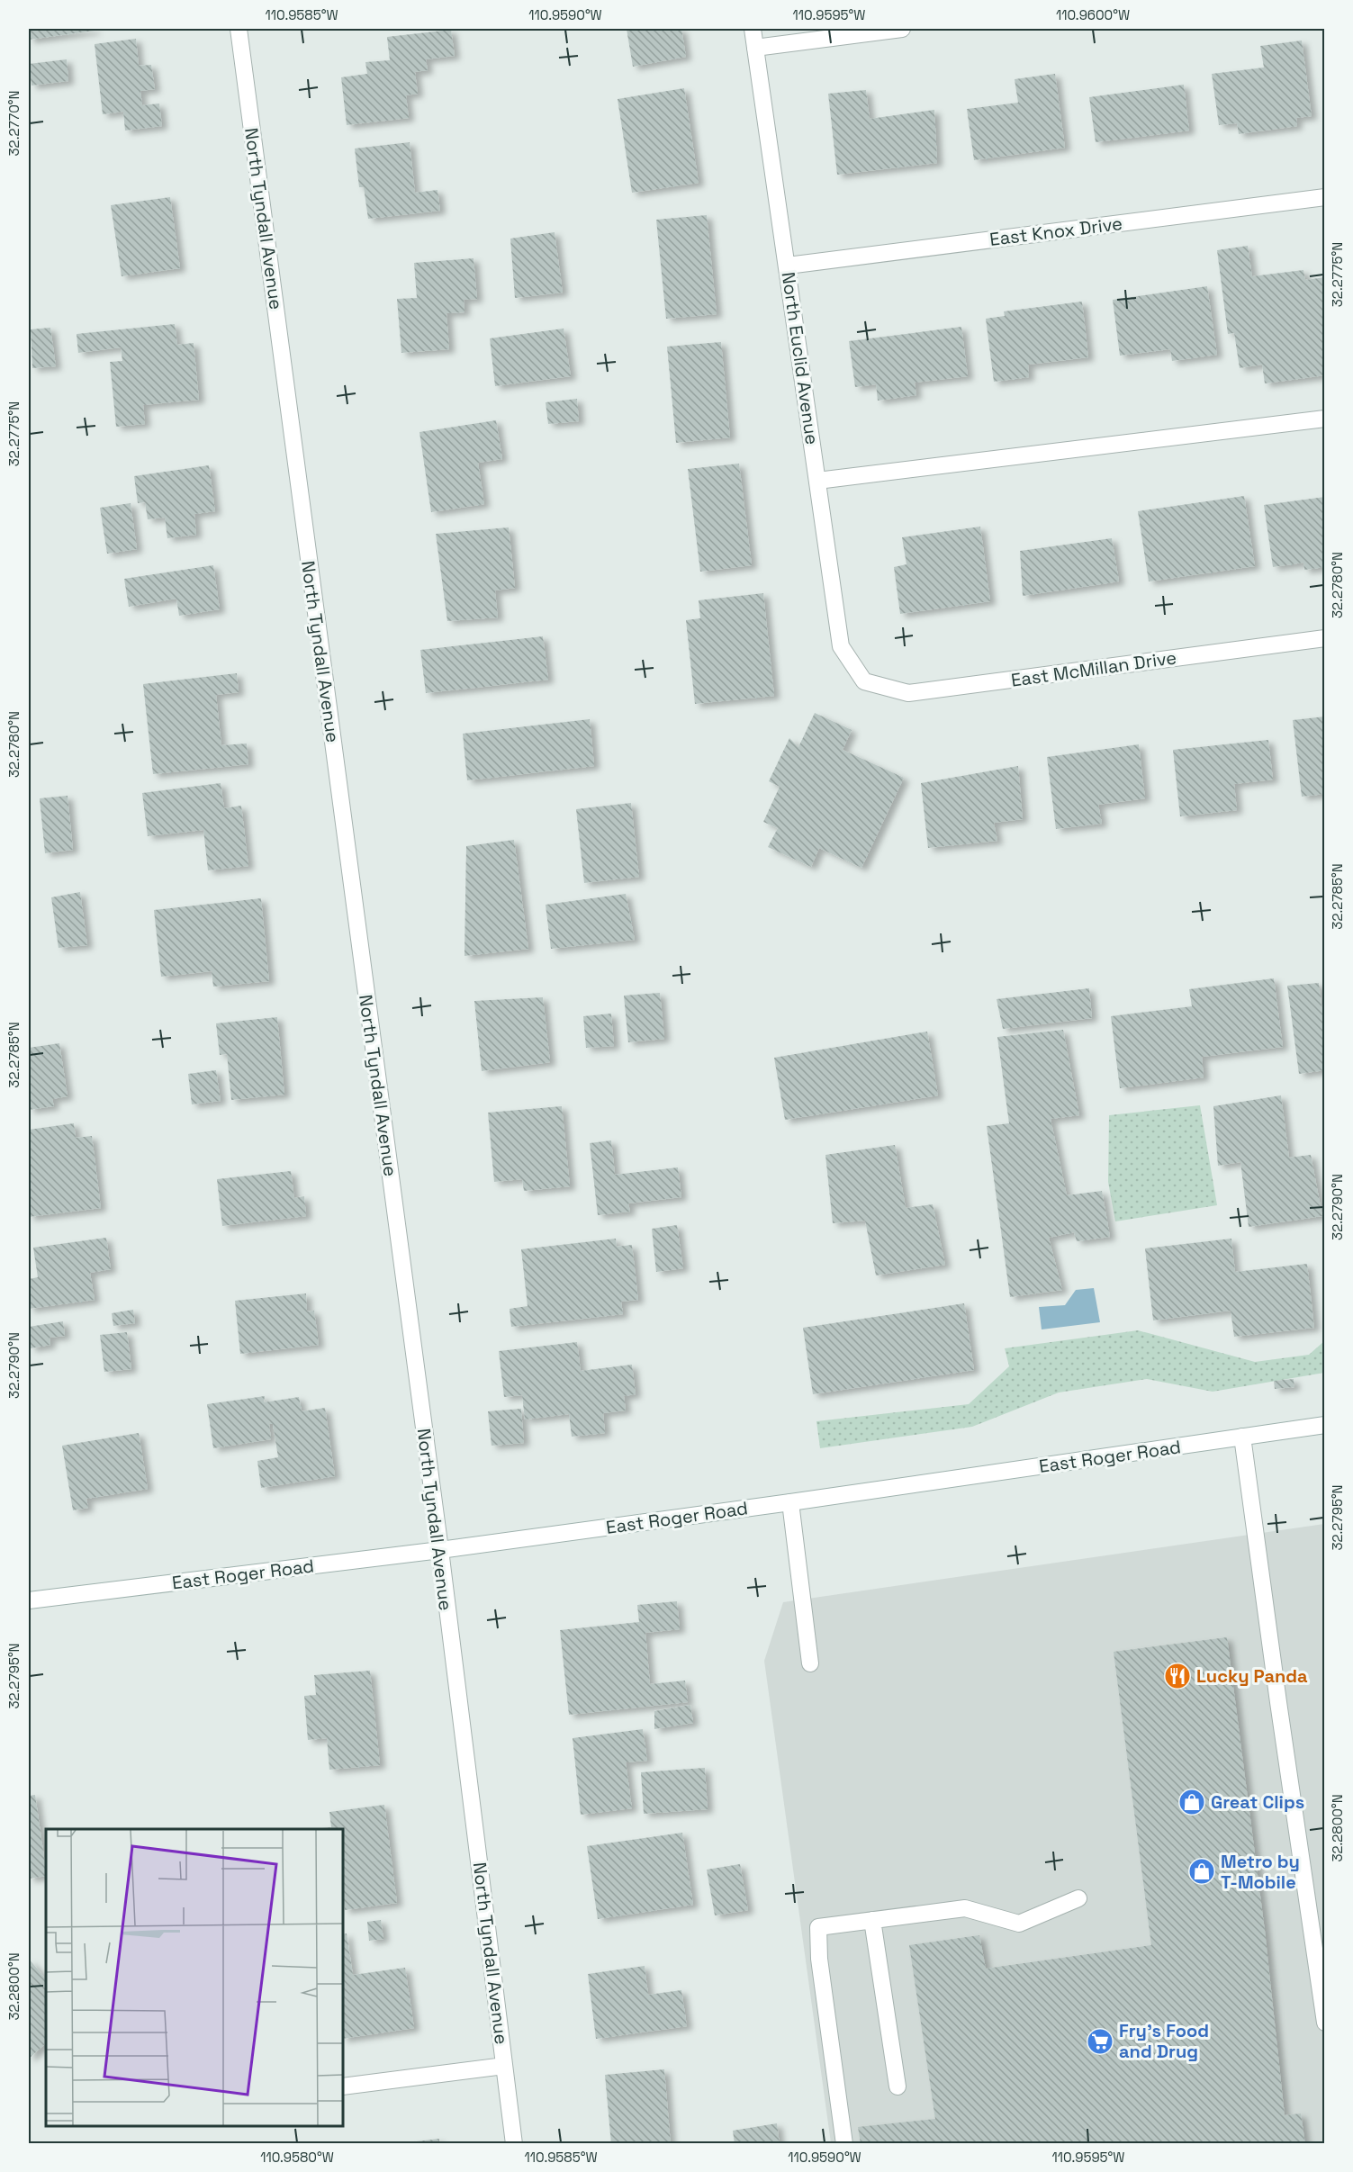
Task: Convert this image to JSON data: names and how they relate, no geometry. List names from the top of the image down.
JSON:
{
  "streets": {
    "street": [
      "North Tyndall Avenue",
      "East Knox Drive",
      "North Euclid Avenue",
      "East McMillan Drive",
      "East Roger Road"
    ]
  },
  "crossings": [
    ["North Tyndall Avenue", "East Roger Road"],
    ["East Knox Drive", "North Euclid Avenue"],
    ["North Euclid Avenue", "East McMillan Drive"]
  ],
  "places": {
    "restaurant": ["Lucky Panda"],
    "shop": ["Great Clips", "Metro by T-Mobile"],
    "supermarket": ["Fry's Food and Drug"]
  },
  "coordinates": [
    "110.9585°W",
    "110.9590°W",
    "110.9595°W",
    "110.9600°W",
    "32.2770°N",
    "32.2775°N",
    "32.2780°N",
    "32.2785°N",
    "32.2790°N",
    "32.2795°N",
    "32.2800°N",
    "110.9580°W"
  ]
}
